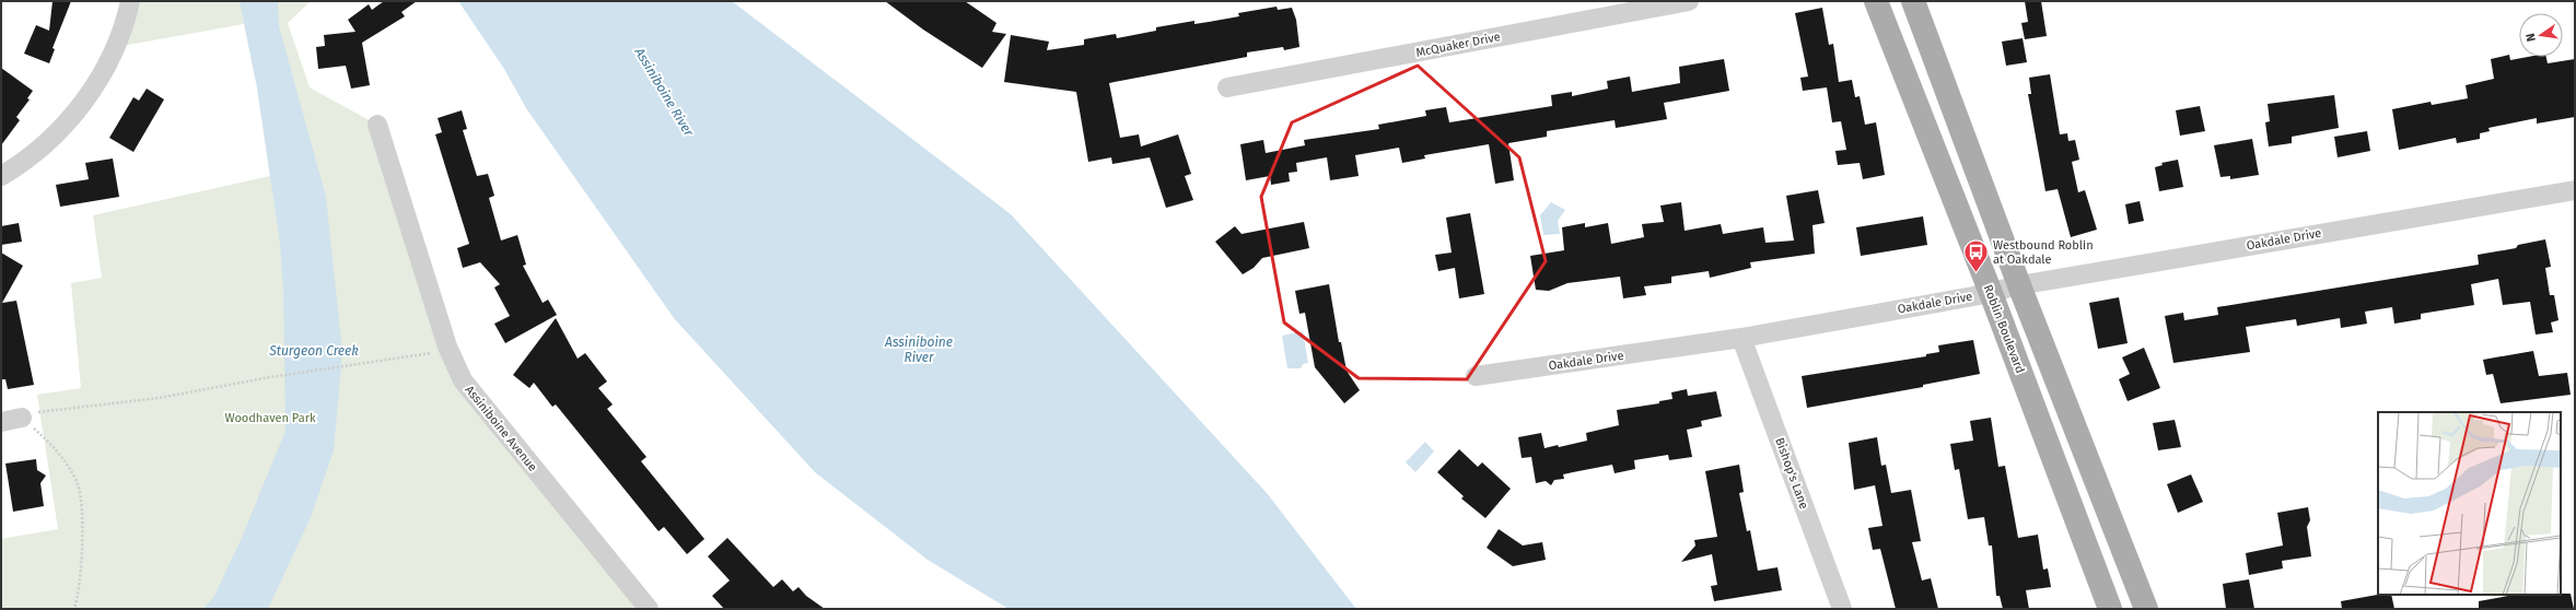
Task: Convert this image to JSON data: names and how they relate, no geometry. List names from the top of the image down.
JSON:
{
  "streets": {
    "main road": ["Roblin Boulevard"],
    "street": [
      "McQuaker Drive",
      "Oakdale Drive",
      "Assiniboine Avenue",
      "Bishop's Lane"
    ]
  },
  "crossings": [
    ["Oakdale Drive", "Roblin Boulevard"],
    ["Oakdale Drive", "Bishop's Lane"]
  ],
  "water": ["Assiniboine River", "Sturgeon Creek"],
  "parks": ["Woodhaven Park"],
  "places": {
    "bus stop": ["Westbound Roblin at Oakdale"]
  },
  "north": "left"
}
